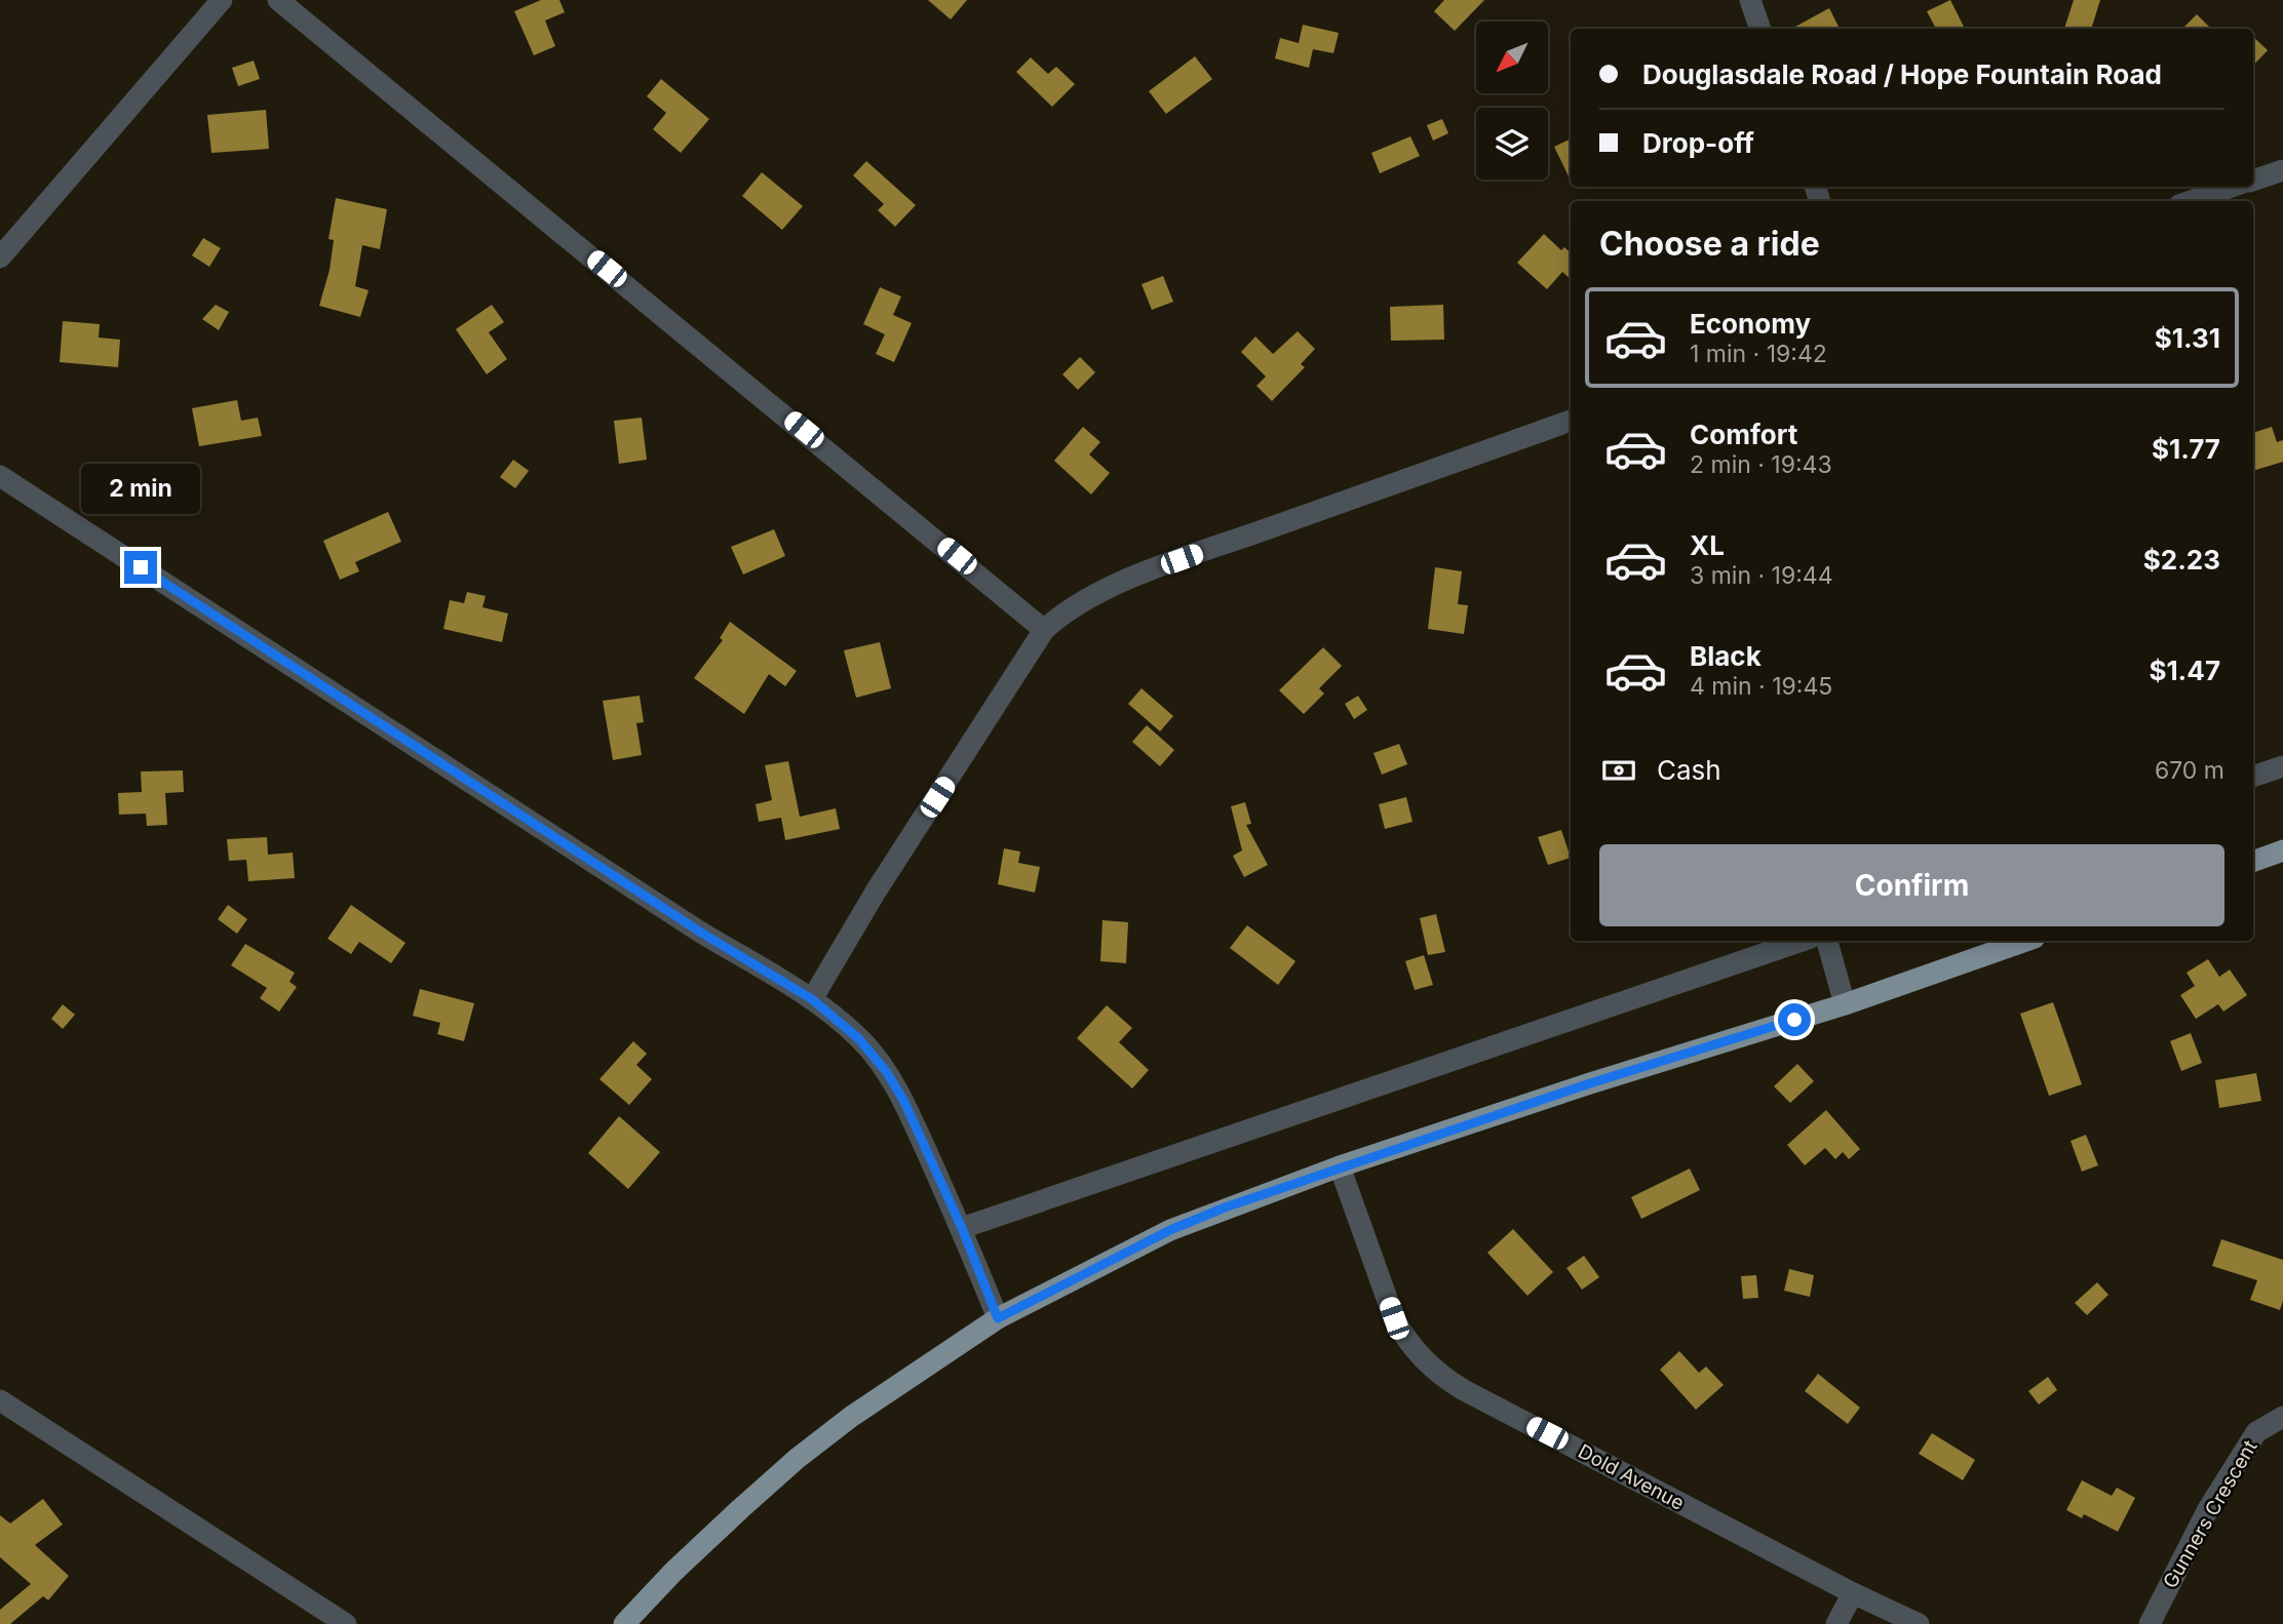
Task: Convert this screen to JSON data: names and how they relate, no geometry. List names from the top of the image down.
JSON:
{
  "streets": {
    "street": ["Dold Avenue", "Gunners Crescent"]
  },
  "north": "bottom left",
  "page": {
    "banner": ["Douglasdale Road / Hope Fountain Road", "Drop-off"],
    "heading": "Choose a ride",
    "list": [
      {
        "name": "Economy",
        "note": "1 min · 19:42",
        "value": "$1.31"
      },
      {
        "name": "Comfort",
        "note": "2 min · 19:43",
        "value": "$1.77"
      },
      {
        "name": "XL",
        "note": "3 min · 19:44",
        "value": "$2.23"
      },
      {
        "name": "Black",
        "note": "4 min · 19:45",
        "value": "$1.47"
      }
    ],
    "bubble": "2 min",
    "pay": ["Cash", "670 m"],
    "buttons": "Confirm"
  }
}
